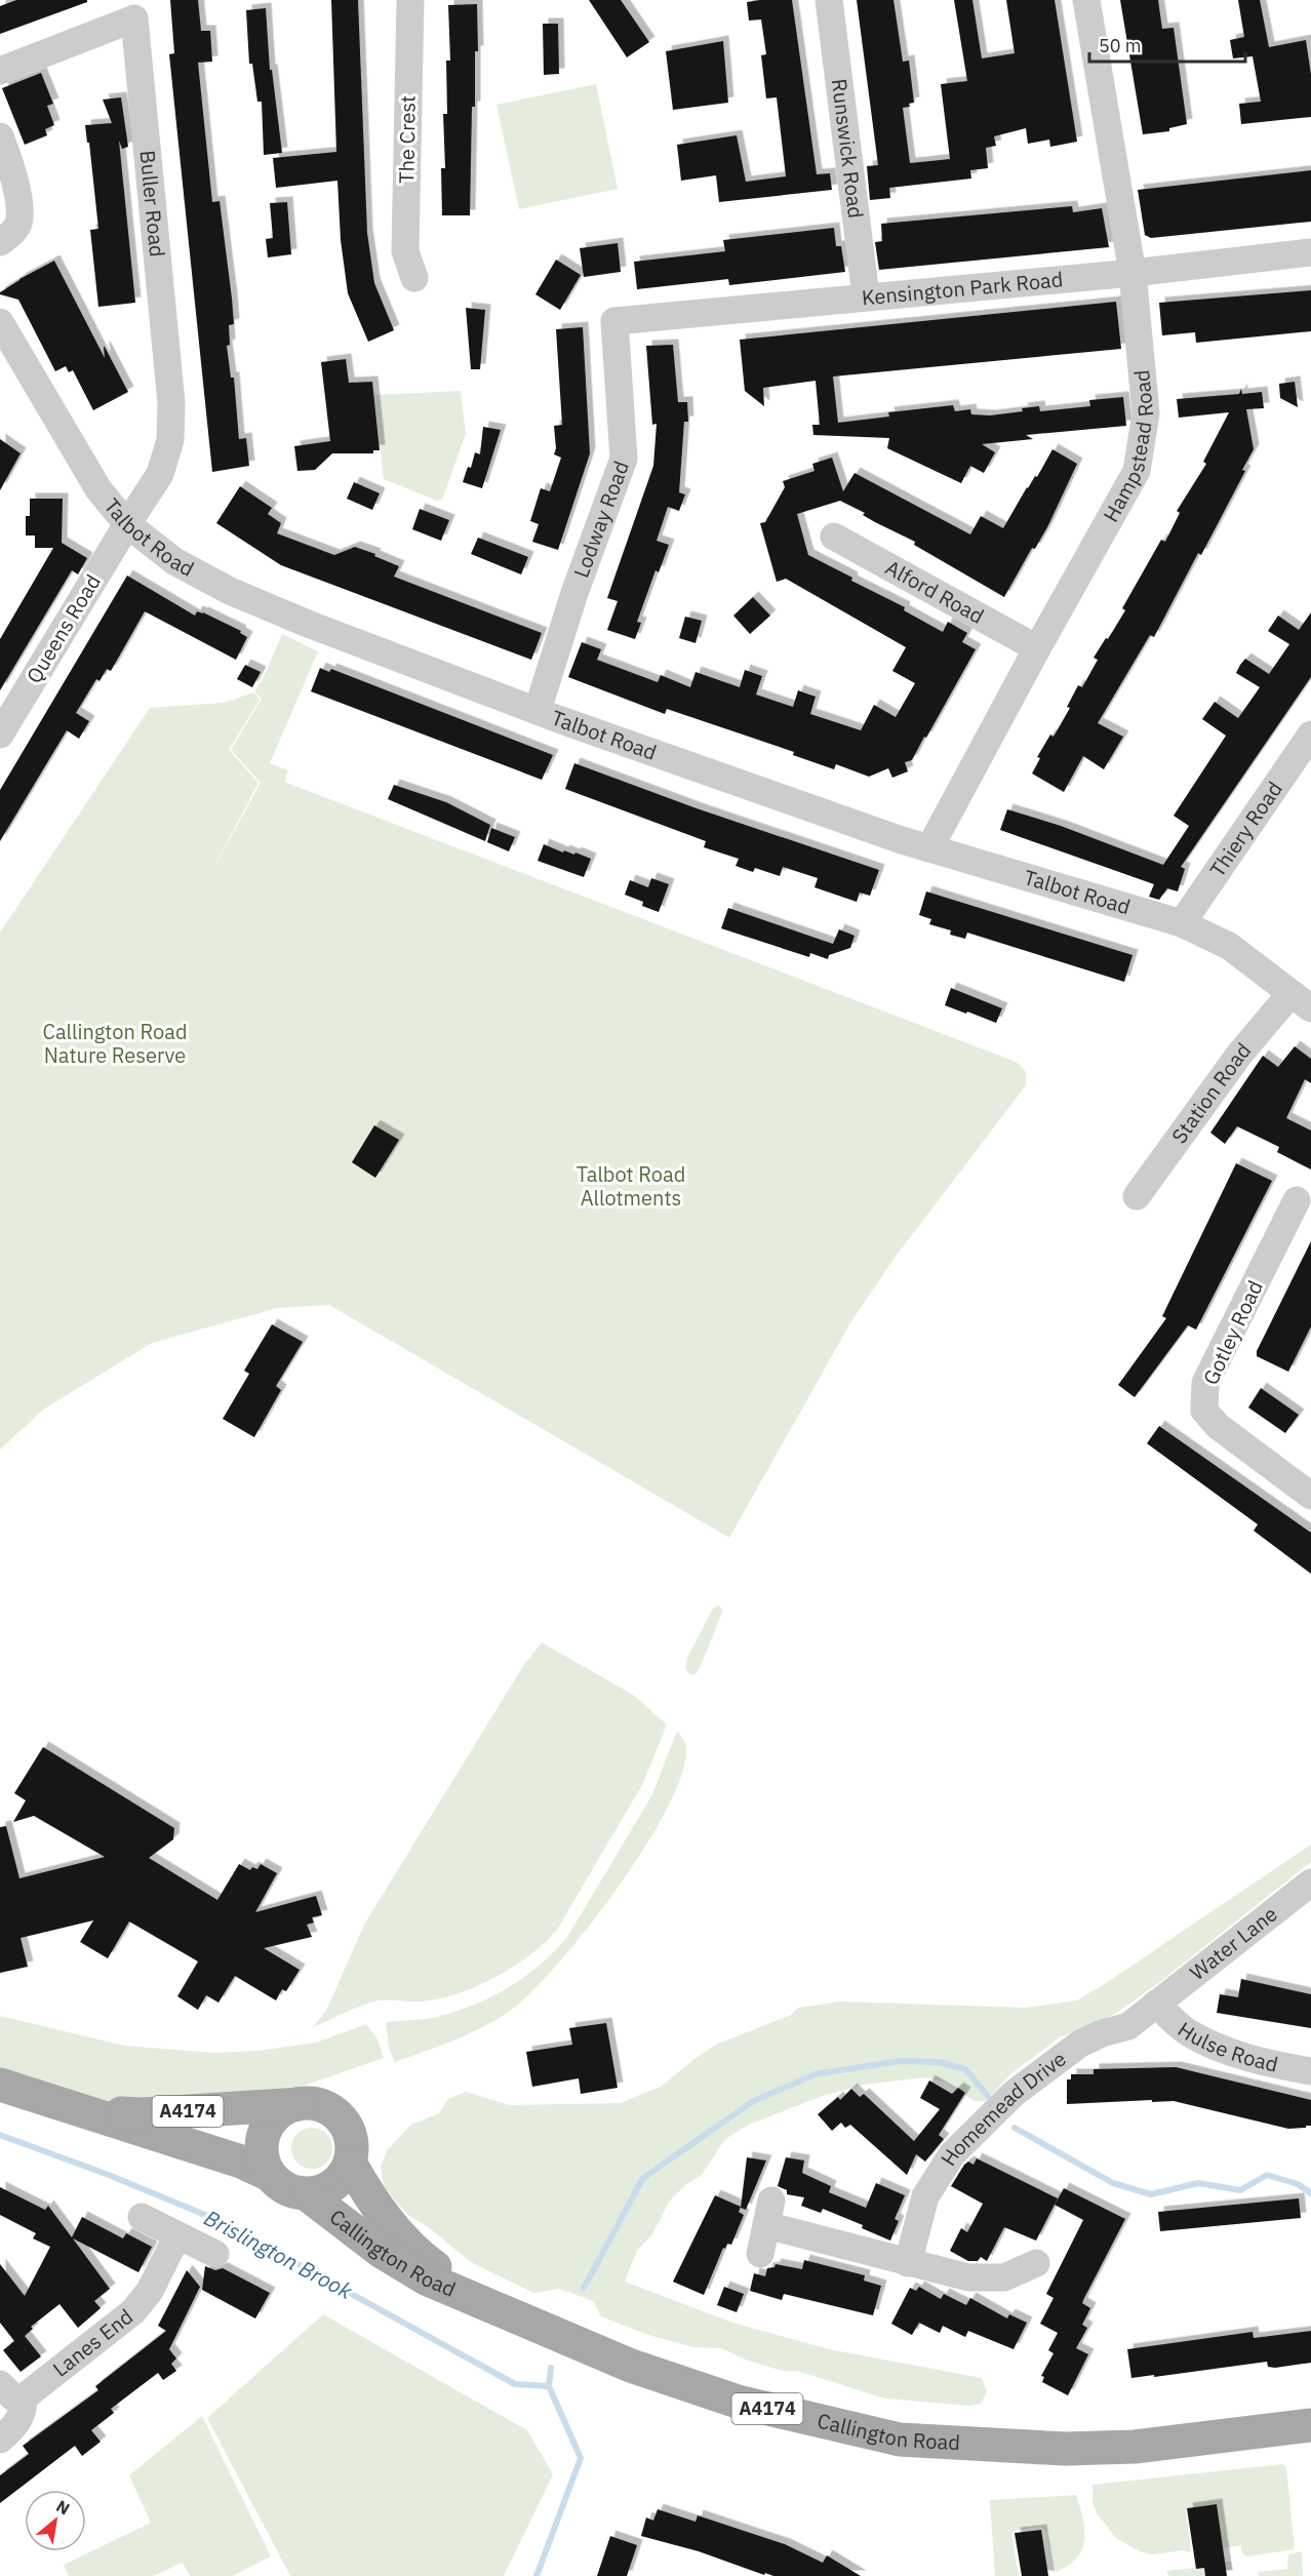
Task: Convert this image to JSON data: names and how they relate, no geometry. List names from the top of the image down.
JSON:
{
  "streets": {
    "main road": ["A4174", "Callington Road"],
    "street": [
      "The Crest",
      "Runswick Road",
      "Buller Road",
      "Kensington Park Road",
      "Hampstead Road",
      "Lodway Road",
      "Talbot Road",
      "Alford Road",
      "Queens Road",
      "Thiery Road",
      "Station Road",
      "Gotley Road",
      "Water Lane",
      "Hulse Road",
      "Homemead Drive",
      "Lanes End"
    ]
  },
  "crossings": [
    ["Runswick Road", "Kensington Park Road"],
    ["Buller Road", "Talbot Road"],
    ["Buller Road", "Queens Road"],
    ["Kensington Park Road", "Hampstead Road"],
    ["Kensington Park Road", "Lodway Road"],
    ["Hampstead Road", "Talbot Road"],
    ["Hampstead Road", "Alford Road"],
    ["Lodway Road", "Talbot Road"],
    ["Talbot Road", "Queens Road"],
    ["Talbot Road", "Thiery Road"],
    ["Talbot Road", "Station Road"],
    ["Water Lane", "Hulse Road"],
    ["Water Lane", "Homemead Drive"],
    ["Hulse Road", "Homemead Drive"],
    ["A4174", "Callington Road"]
  ],
  "water": ["Brislington Brook"],
  "parks": ["Callington Road Nature Reserve", "Talbot Road Allotments"],
  "scale_bar": "50 m",
  "north": "top right"
}
